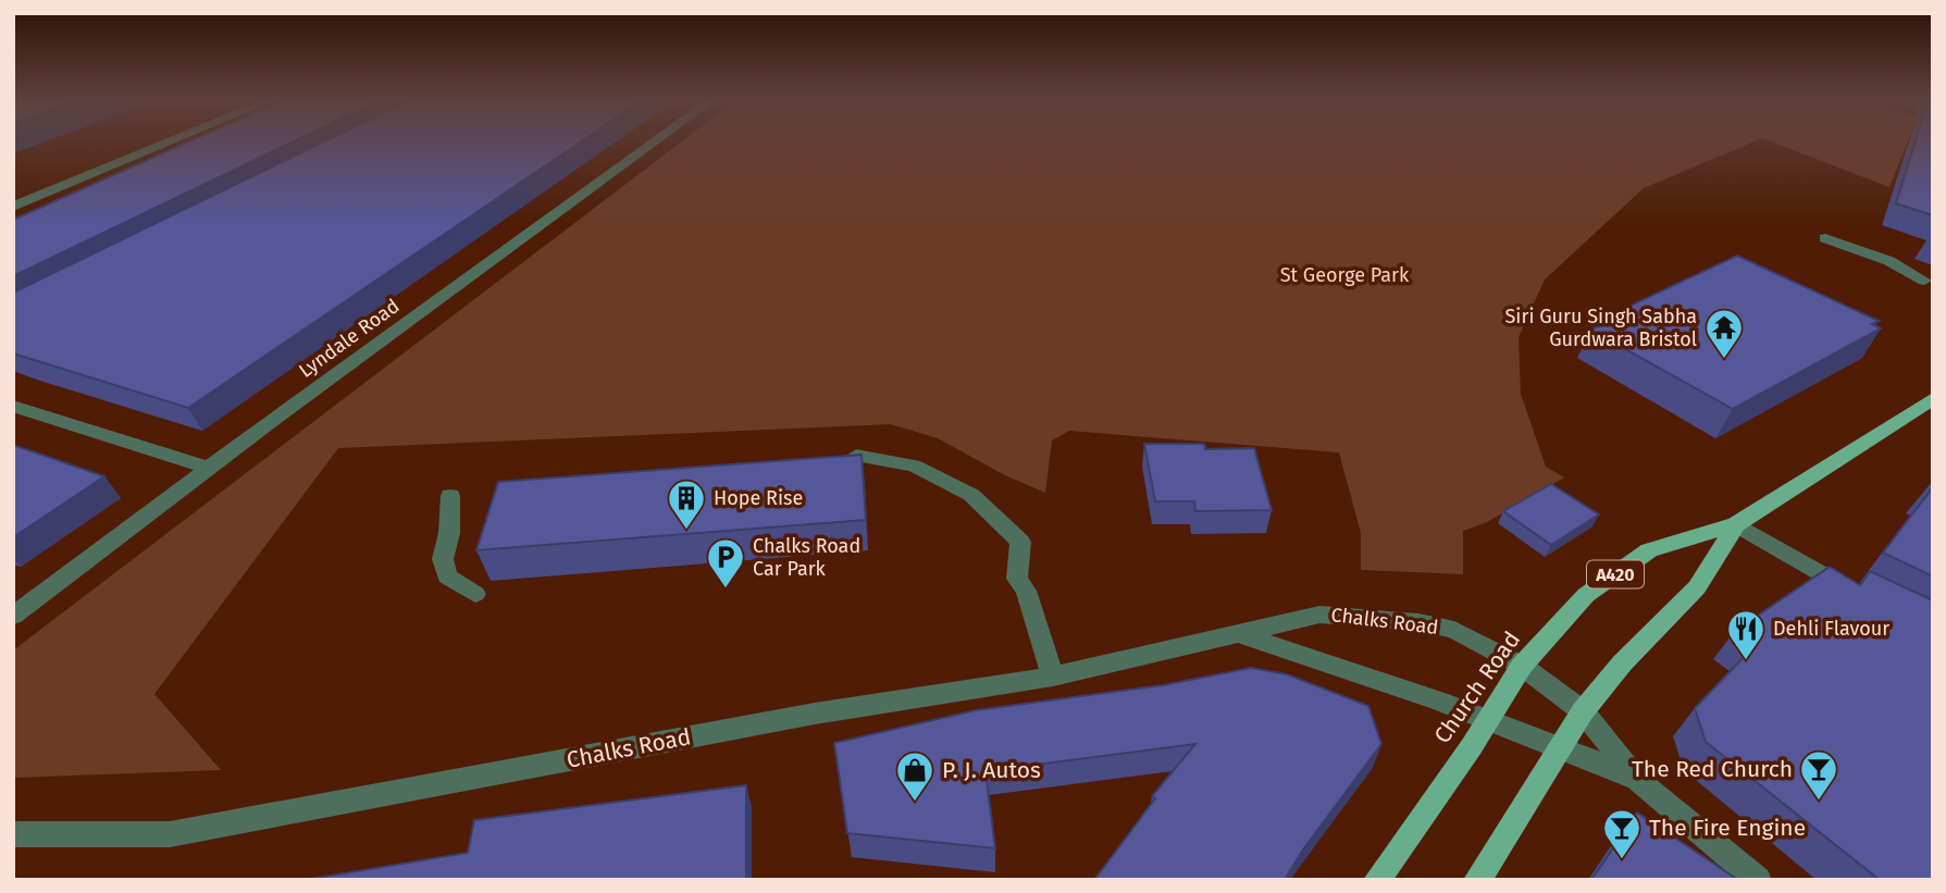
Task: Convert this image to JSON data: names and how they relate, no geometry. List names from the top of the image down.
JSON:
{
  "streets": {
    "main road": ["A420", "Church Road"],
    "street": ["Lyndale Road", "Chalks Road"]
  },
  "crossings": [
    ["Chalks Road", "Church Road"]
  ],
  "parks": ["St George Park"],
  "places": {
    "temple": ["Siri Guru Singh Sabha Gurdwara Bristol"],
    "building": ["Hope Rise"],
    "parking": ["Chalks Road Car Park"],
    "restaurant": ["Dehli Flavour"],
    "bar": ["The Red Church", "The Fire Engine"],
    "shop": ["P. J. Autos"]
  }
}
